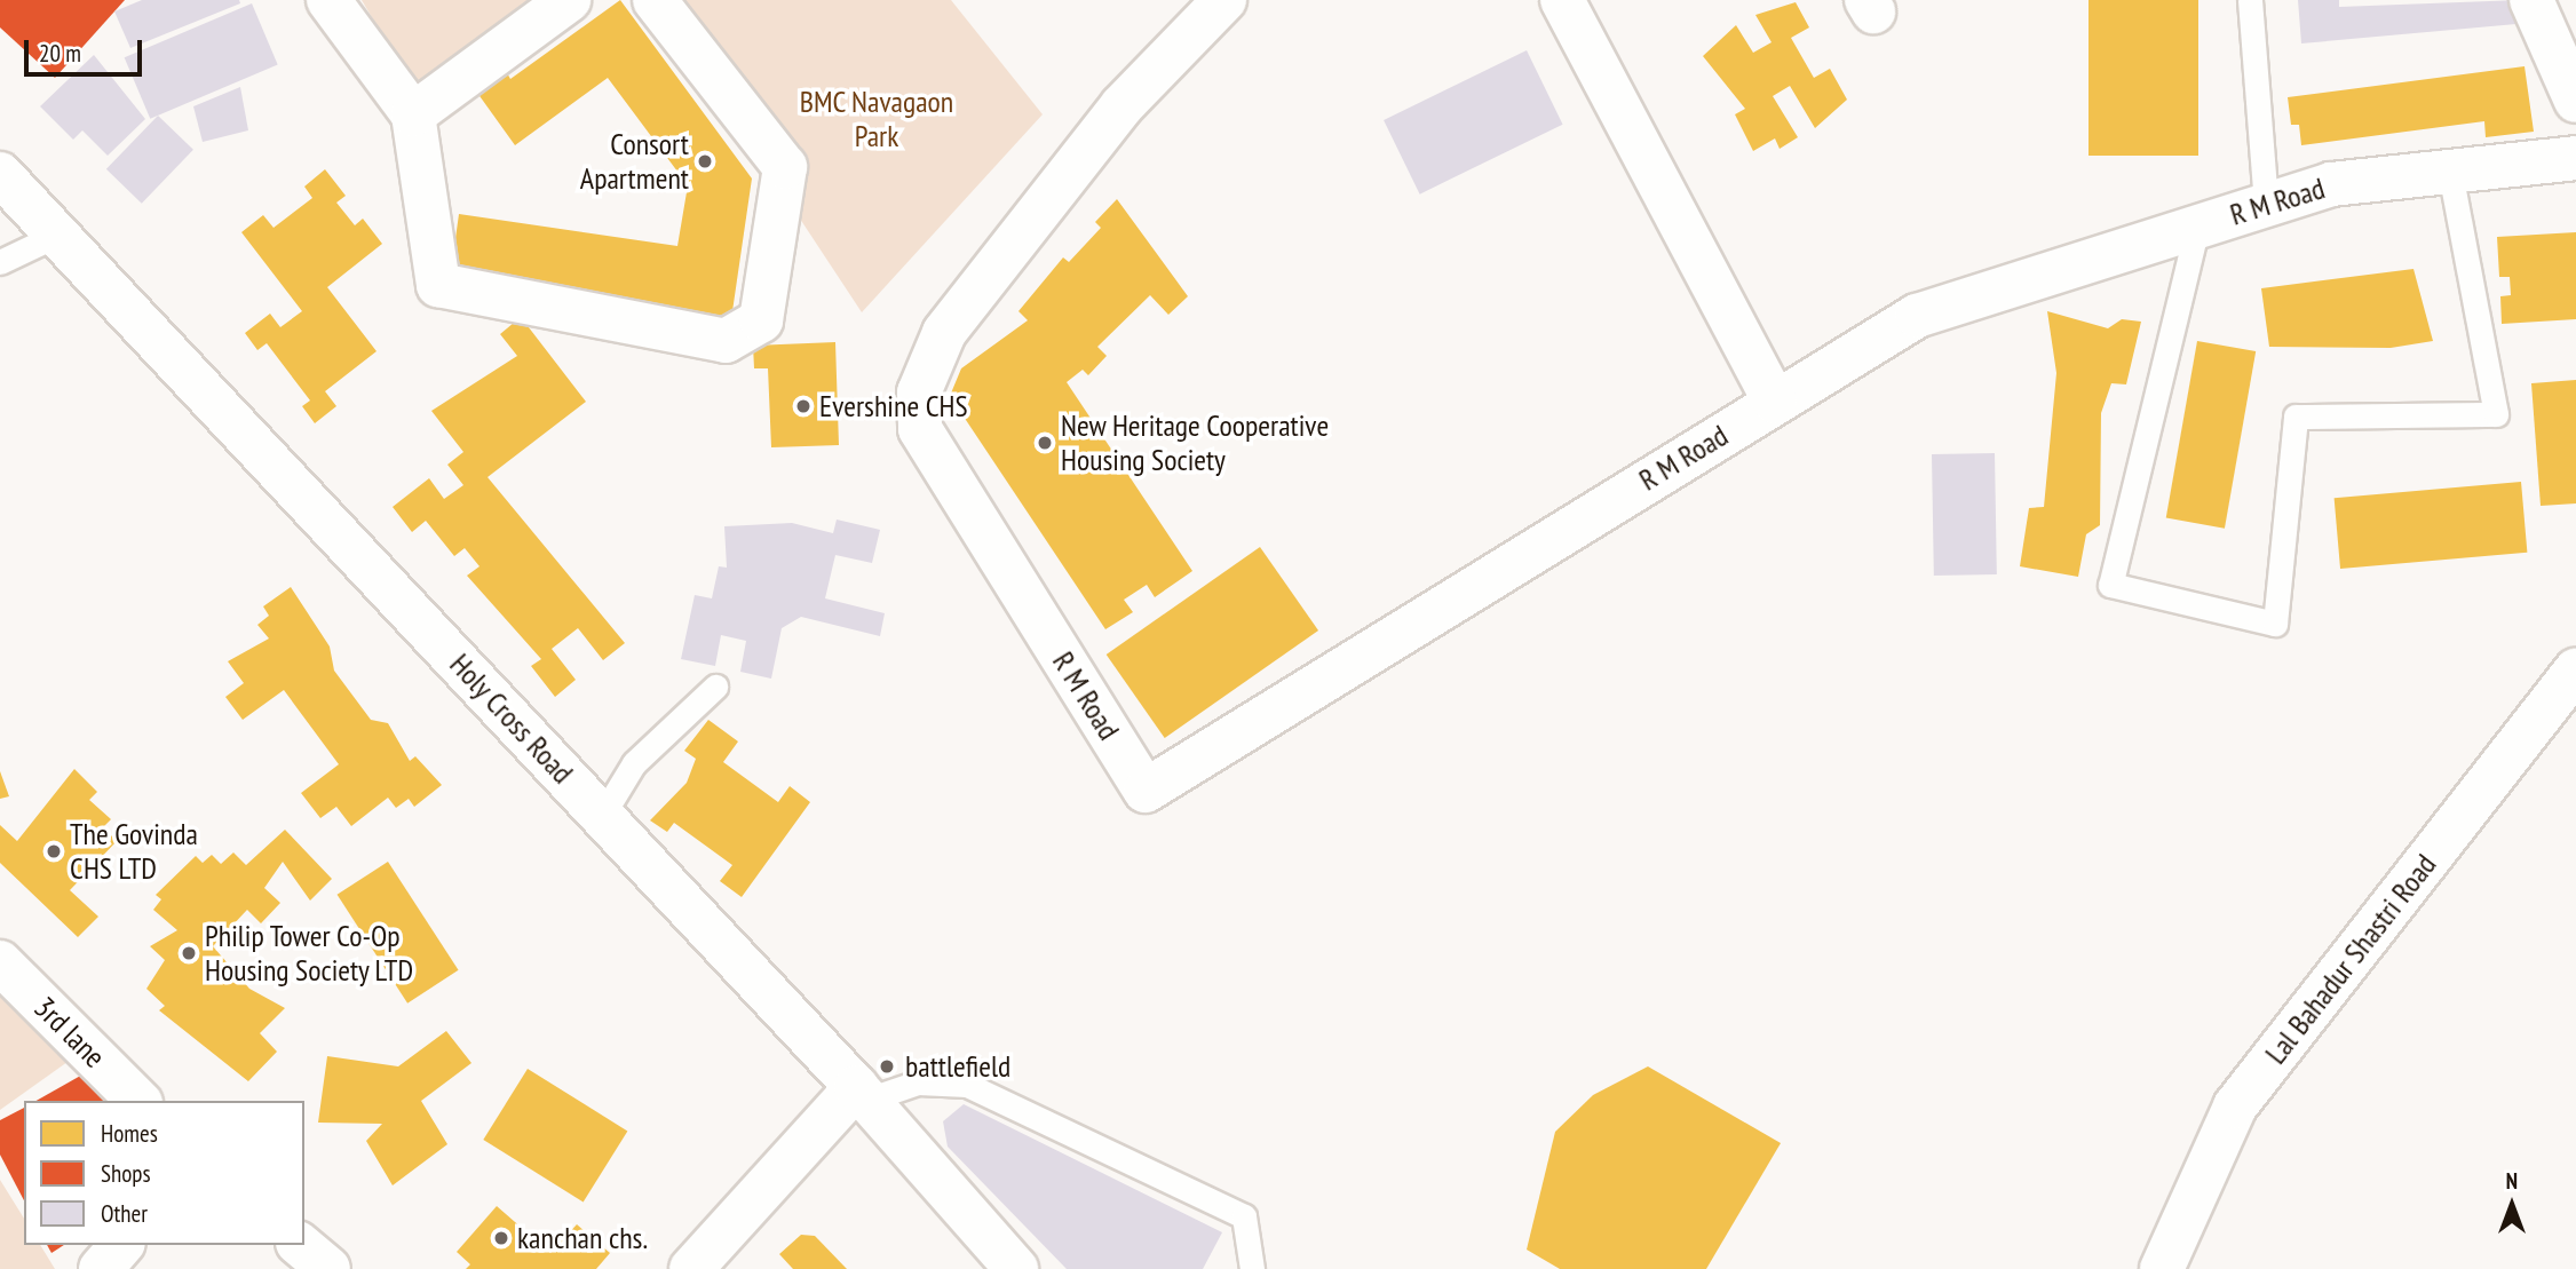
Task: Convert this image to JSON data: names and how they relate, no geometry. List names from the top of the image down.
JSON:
{
  "streets": {
    "street": [
      "R M Road",
      "Holy Cross Road",
      "Lal Bahadur Shastri Road",
      "3rd lane"
    ]
  },
  "parks": ["BMC Navagaon Park"],
  "places": [
    "Consort Apartment",
    "Evershine CHS",
    "New Heritage Cooperative Housing Society",
    "The Govinda CHS LTD",
    "Philip Tower Co-Op Housing Society LTD",
    "battlefield",
    "kanchan chs."
  ],
  "legend": ["Homes", "Shops", "Other"],
  "scale_bar": "20 m",
  "north": "top"
}
